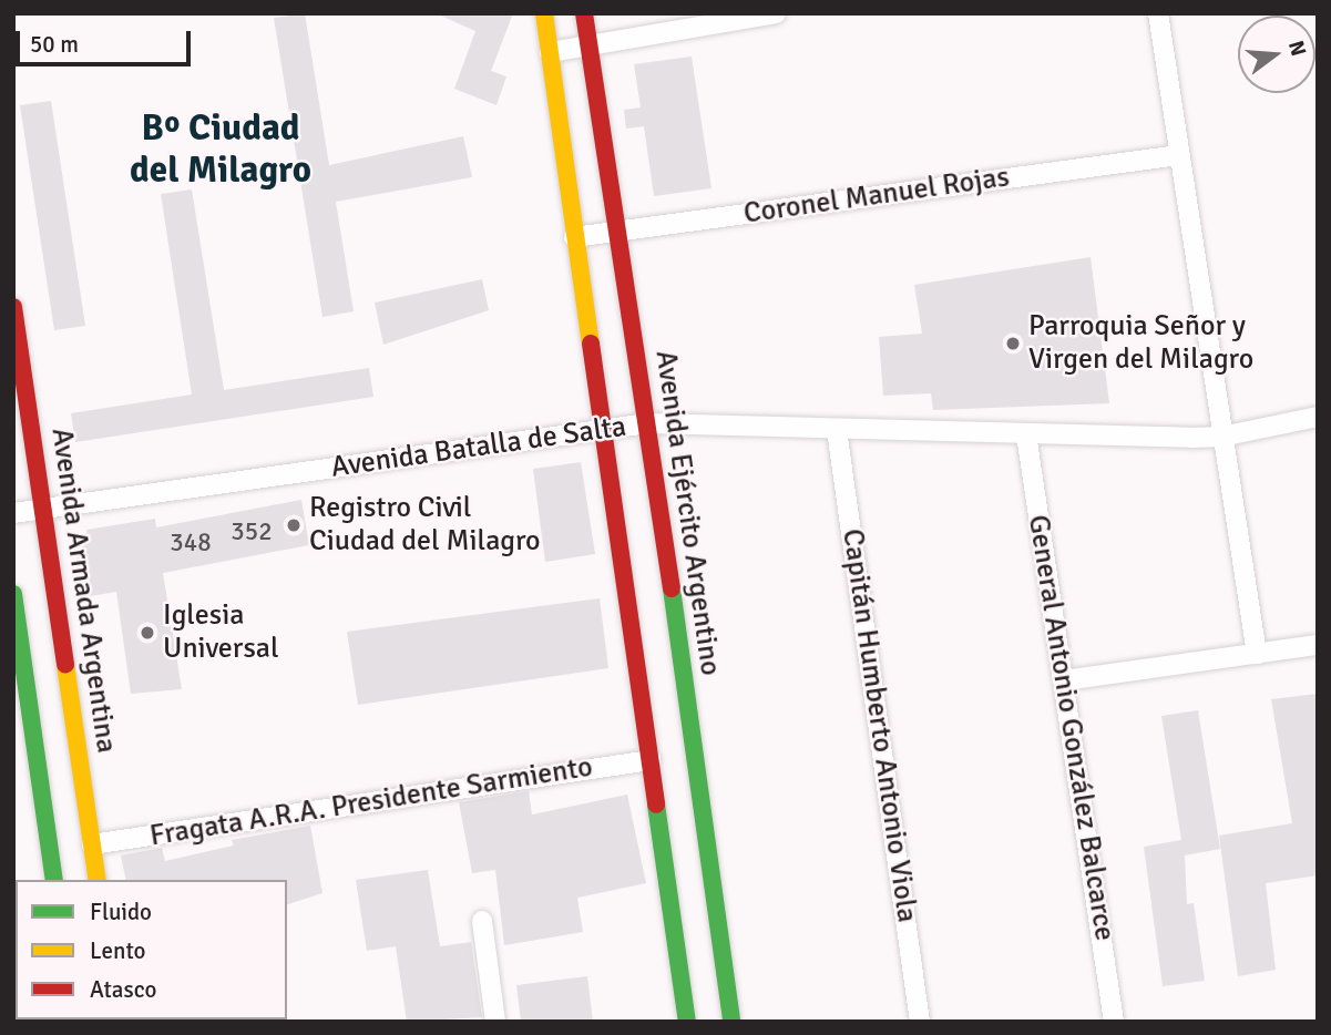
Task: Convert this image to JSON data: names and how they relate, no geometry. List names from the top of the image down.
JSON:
{
  "streets": {
    "street": [
      "Coronel Manuel Rojas",
      "Avenida Batalla de Salta",
      "Avenida Ejército Argentino",
      "Avenida Armada Argentina",
      "Capitán Humberto Antonio Viola",
      "General Antonio González Balcarce",
      "Fragata A.R.A. Presidente Sarmiento"
    ]
  },
  "crossings": [
    ["Coronel Manuel Rojas", "Avenida Ejército Argentino"],
    ["Avenida Batalla de Salta", "Avenida Ejército Argentino"],
    ["Avenida Batalla de Salta", "Avenida Armada Argentina"],
    ["Avenida Batalla de Salta", "Capitán Humberto Antonio Viola"],
    ["Avenida Batalla de Salta", "General Antonio González Balcarce"],
    ["Avenida Armada Argentina", "Fragata A.R.A. Presidente Sarmiento"]
  ],
  "districts": ["Bº Ciudad del Milagro"],
  "places": ["Parroquia Señor y Virgen del Milagro", "Registro Civil Ciudad del Milagro", "Iglesia Universal"],
  "house_numbers": ["352", "348"],
  "legend": ["Fluido", "Lento", "Atasco"],
  "scale_bar": "50 m",
  "north": "right"
}
